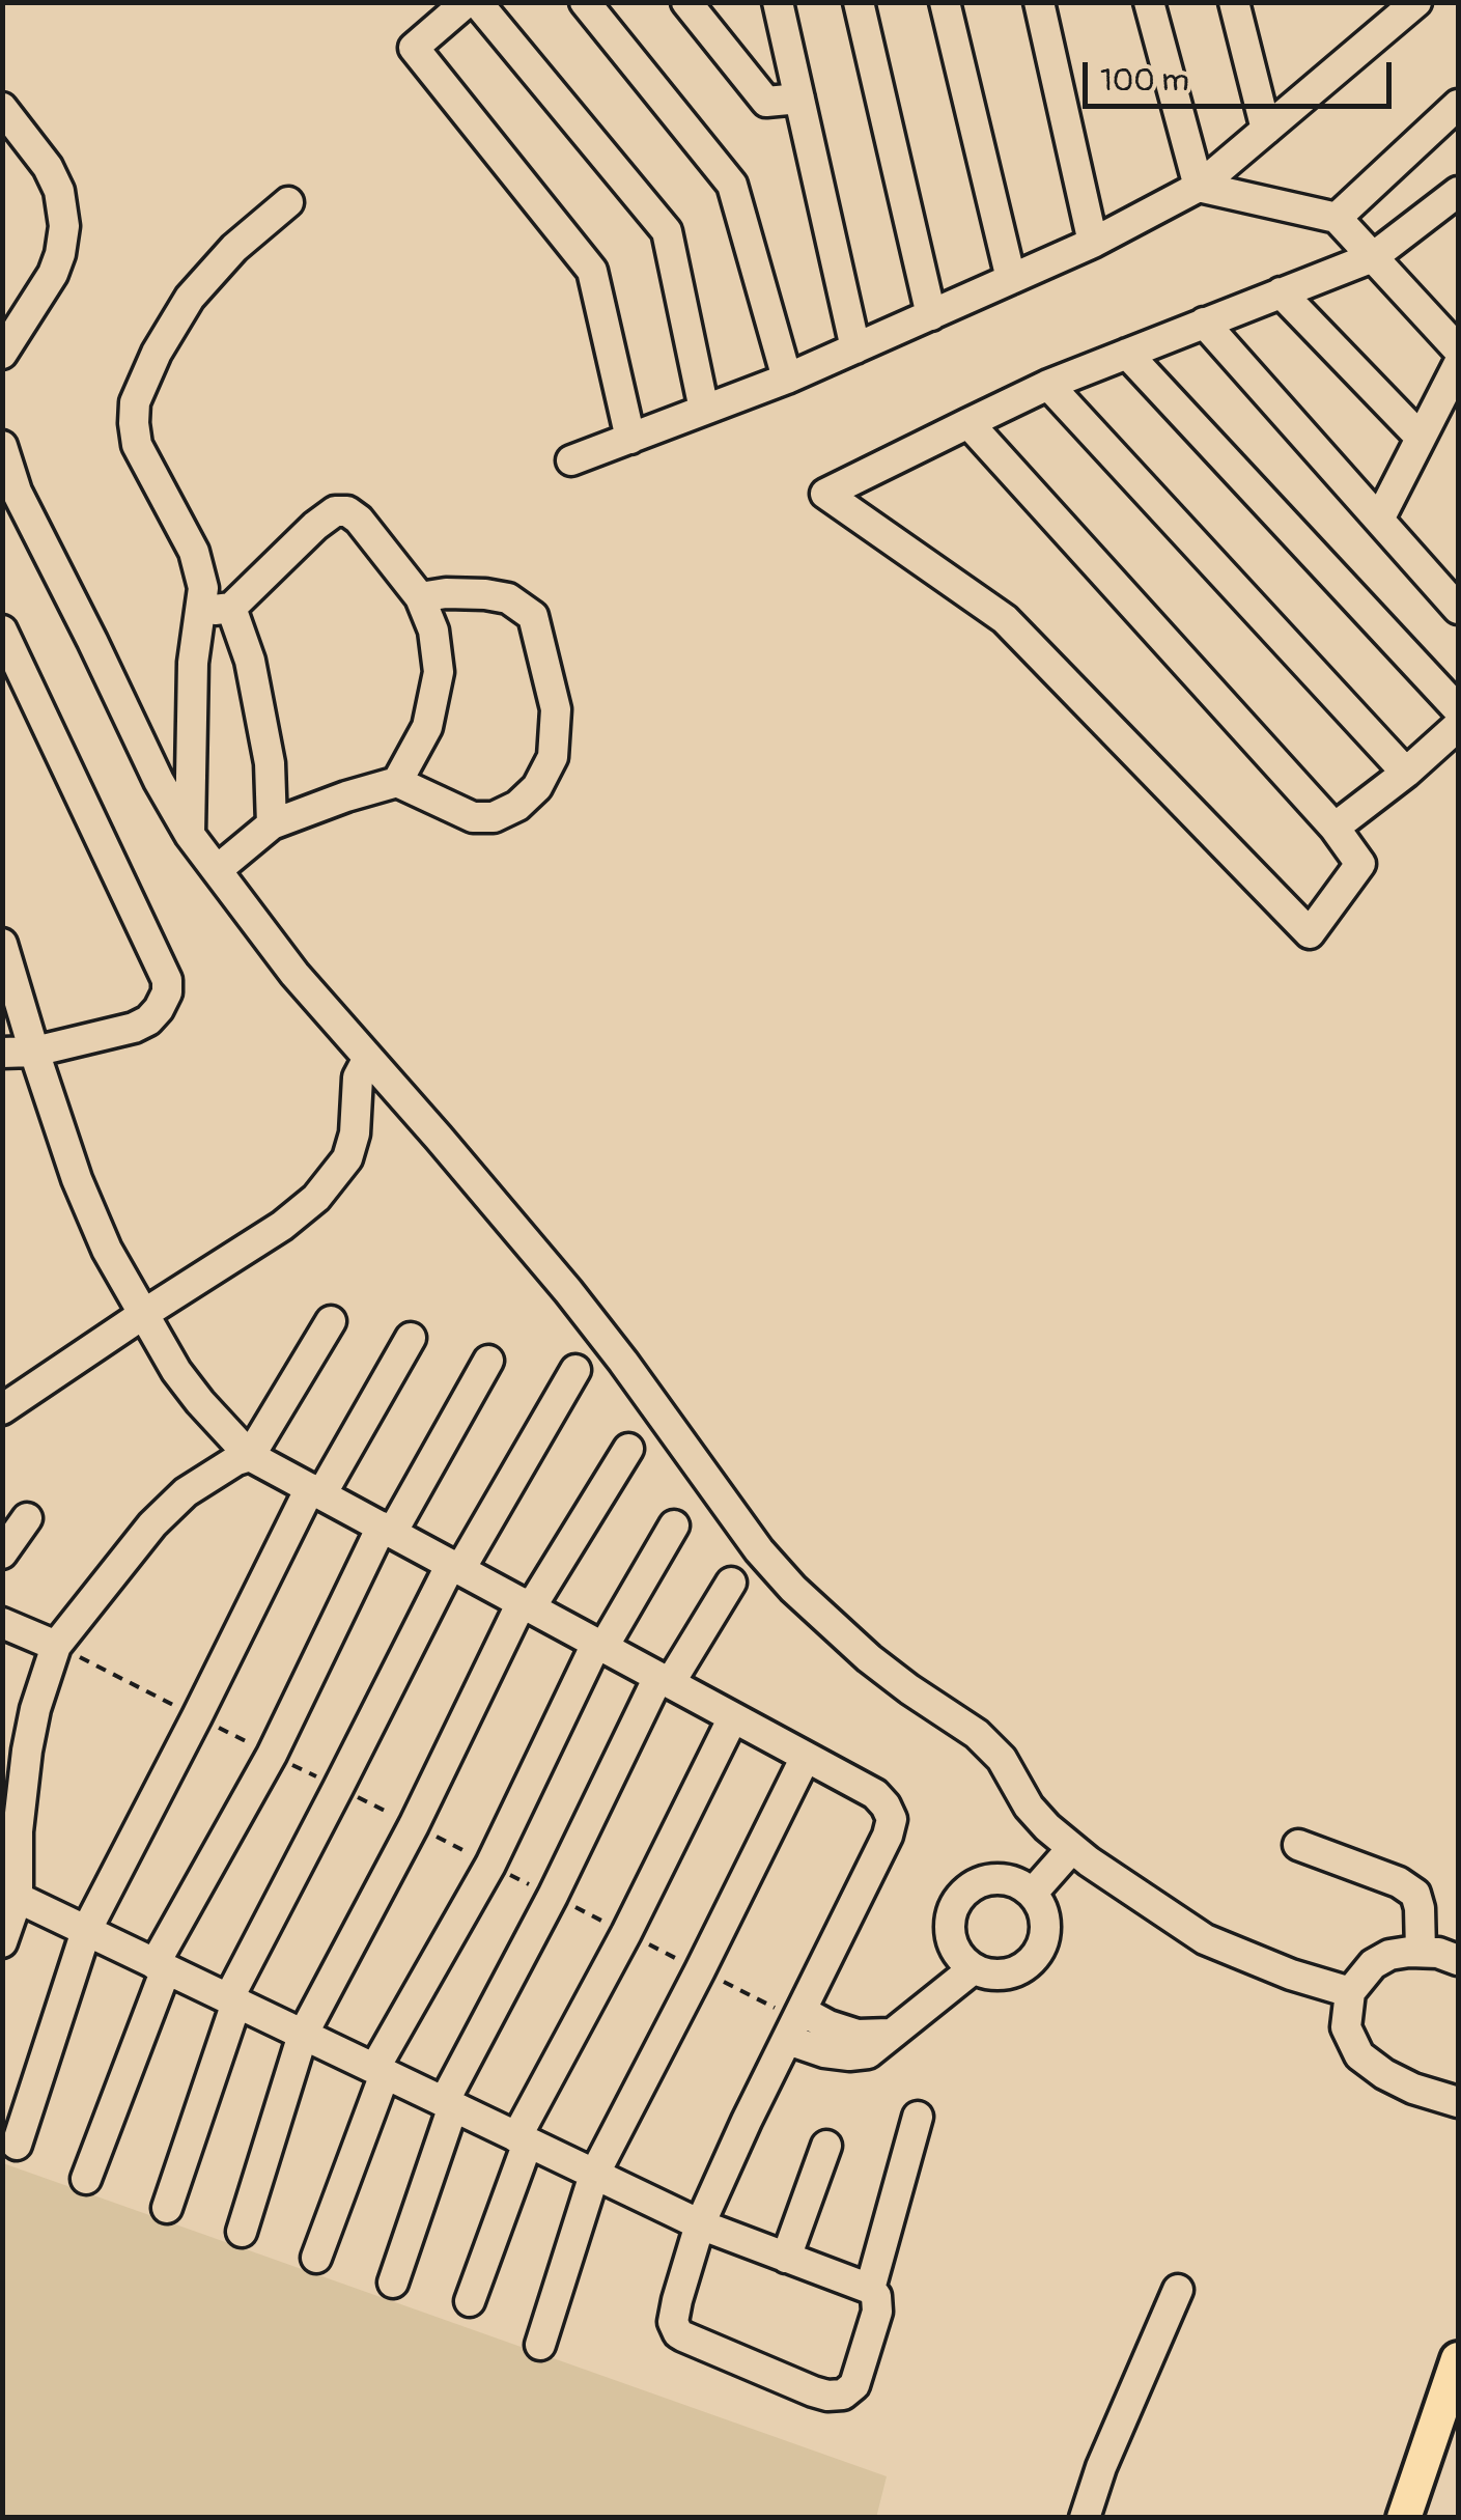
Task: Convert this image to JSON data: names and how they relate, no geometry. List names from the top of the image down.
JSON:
{
  "scale_bar": "100 m"
}
